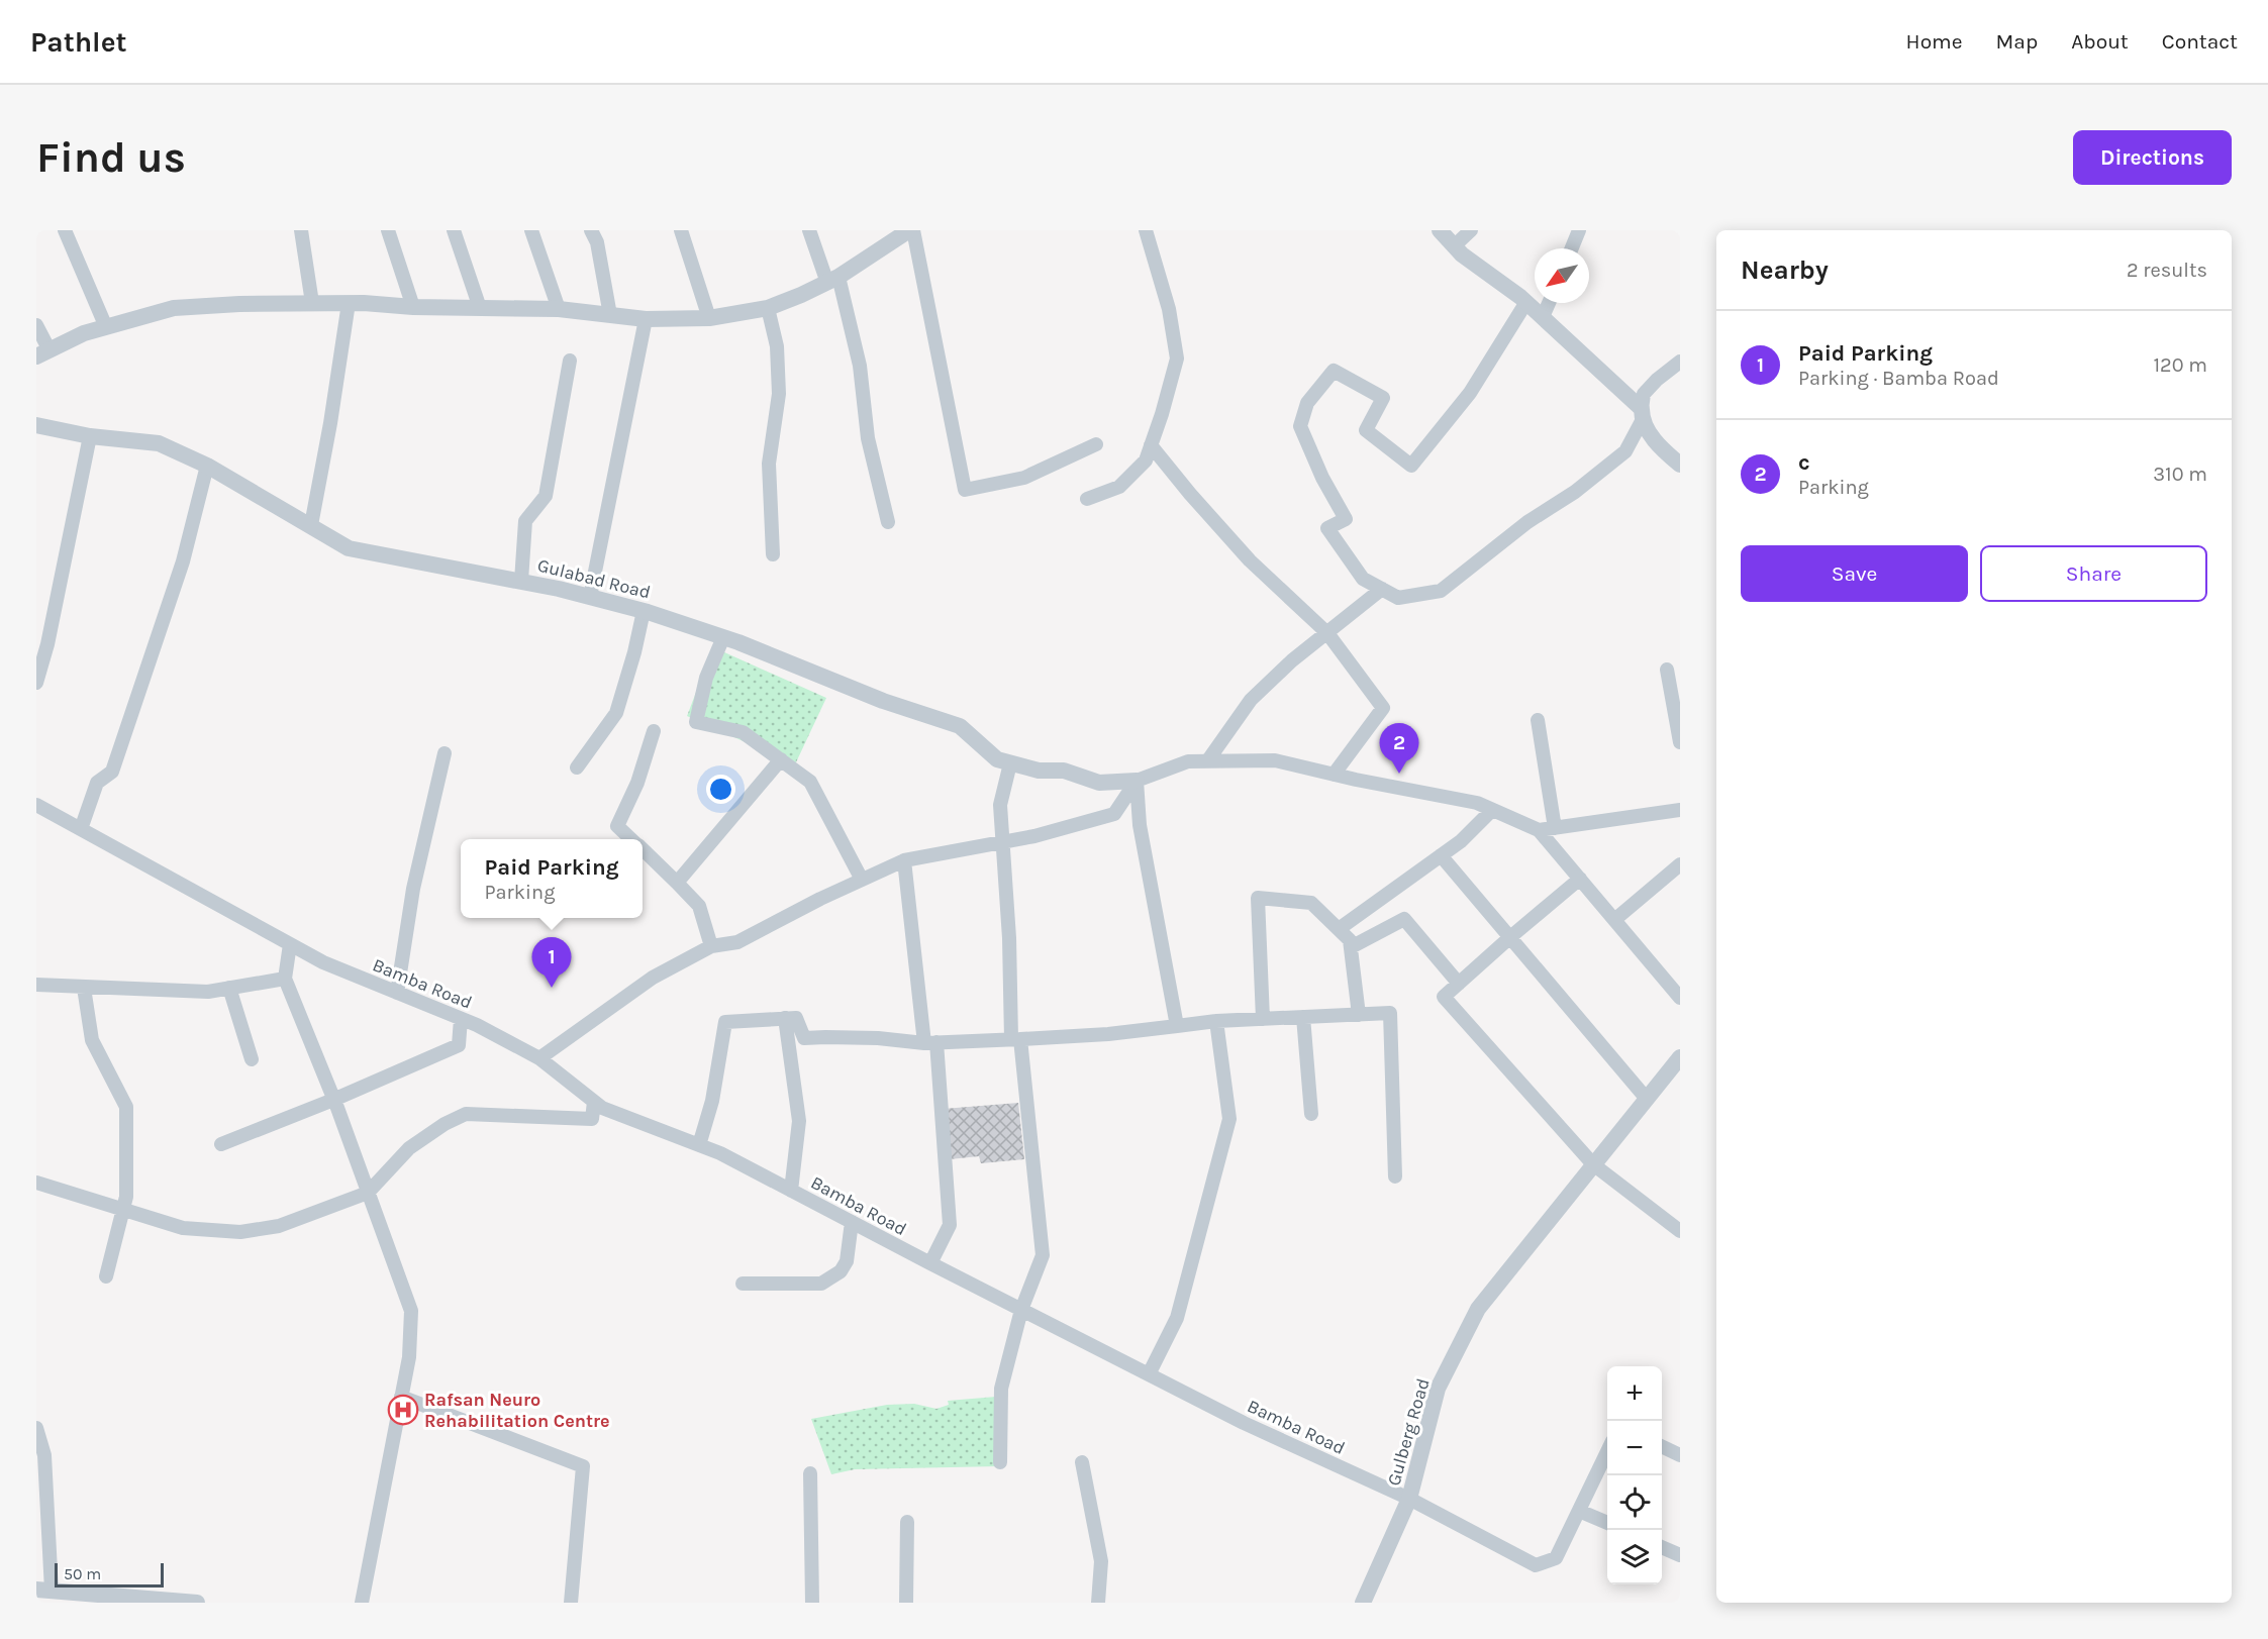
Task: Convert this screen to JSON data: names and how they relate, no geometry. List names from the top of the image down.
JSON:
{
  "streets": {
    "street": ["Gulabad Road", "Bamba Road", "Gulberg Road"]
  },
  "crossings": [
    ["Bamba Road", "Gulberg Road"]
  ],
  "places": {
    "hospital": ["Rafsan Neuro Rehabilitation Centre"]
  },
  "scale_bar": "50 m",
  "north": "bottom left",
  "page": {
    "header": "Pathlet",
    "nav": [
      "Home",
      "Map",
      "About",
      "Contact"
    ],
    "buttons": [
      "Directions",
      ["Save", "Share"]
    ],
    "title": "Find us",
    "heading": ["Nearby", "2 results"],
    "list": [
      {
        "mark": "1",
        "name": "Paid Parking",
        "note": "Parking · Bamba Road",
        "value": "120 m"
      },
      {
        "mark": "2",
        "name": "c",
        "note": "Parking",
        "value": "310 m"
      }
    ],
    "pins": ["2", "1"],
    "popup": ["Paid Parking", "Parking"],
    "map_buttons": ["+", "−"],
    "scale": "50 m"
  }
}
